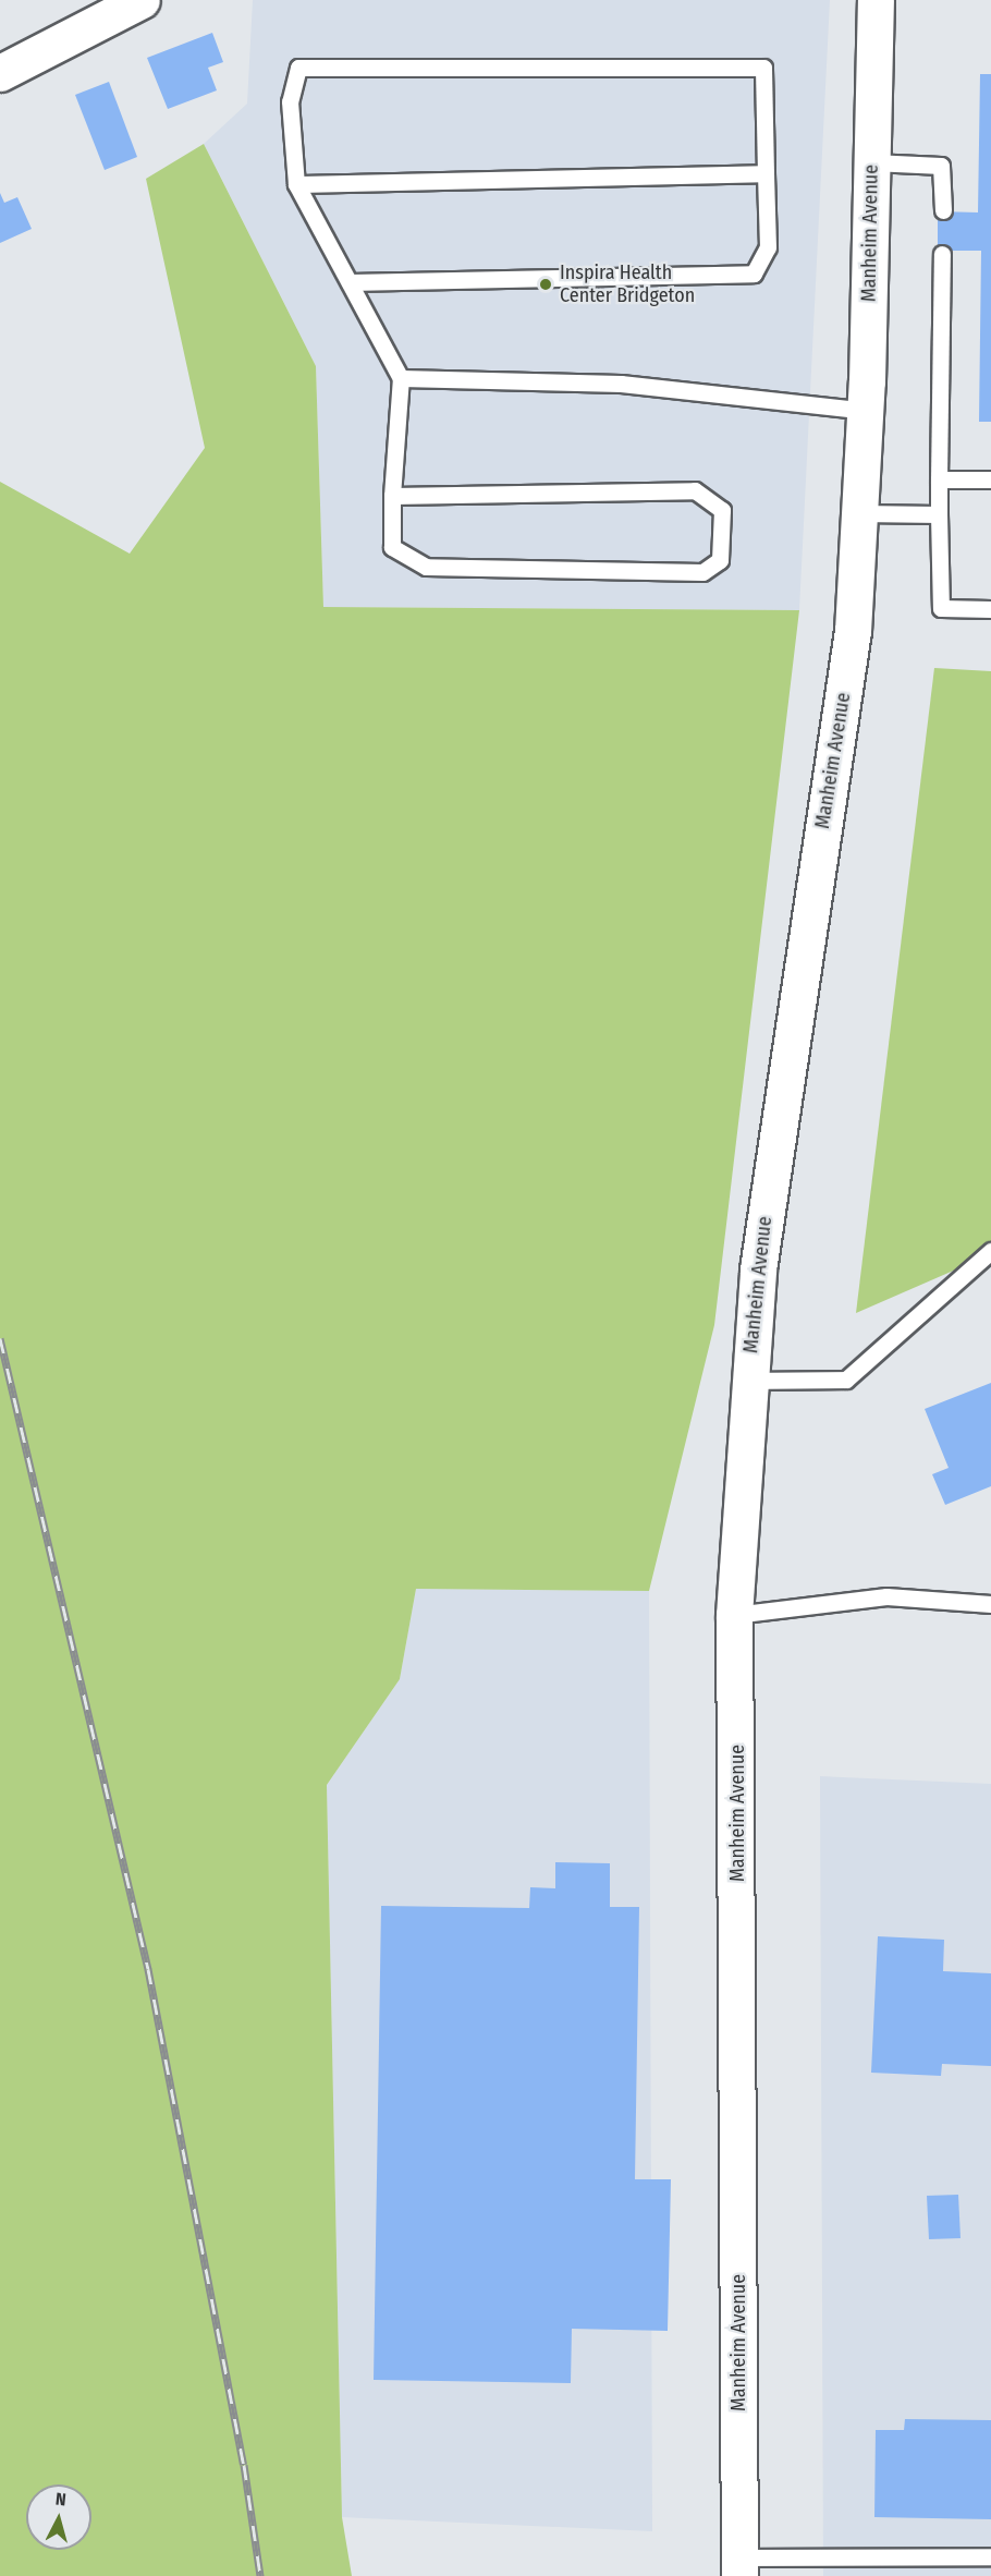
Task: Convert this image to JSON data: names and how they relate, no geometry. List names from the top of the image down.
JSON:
{
  "streets": {
    "street": ["Manheim Avenue"]
  },
  "places": ["Inspira Health Center Bridgeton"],
  "north": "top"
}
